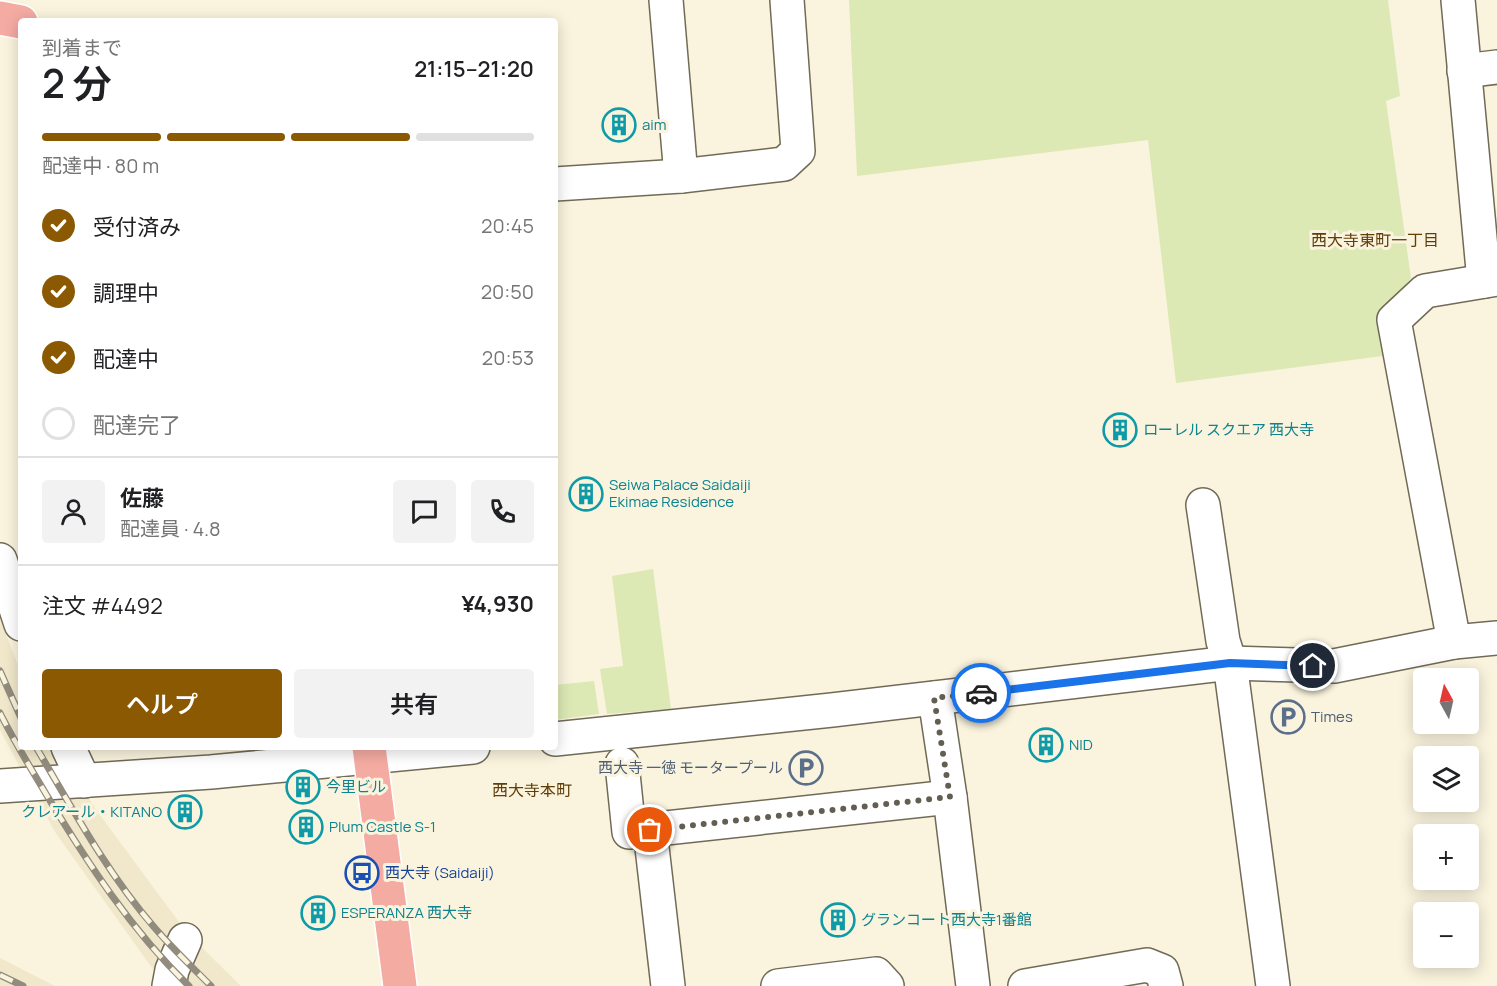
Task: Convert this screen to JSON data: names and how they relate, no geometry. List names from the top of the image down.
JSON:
{
  "districts": ["西大寺東町一丁目", "西大寺本町"],
  "places": {
    "building": [
      "aim",
      "ローレル スクエア 西大寺",
      "Seiwa Palace Saidaiji Ekimae Residence",
      "NID",
      "今里ビル",
      "クレアール・KITANO",
      "Plum Castle S-1",
      "ESPERANZA 西大寺",
      "グランコート西大寺1番館"
    ],
    "parking": ["Times", "西大寺 一徳 モータープール"],
    "bus stop": ["西大寺 (Saidaiji)"]
  },
  "north": "top",
  "page": {
    "heading": ["2 分", "到着まで", "21:15–21:20"],
    "panel": [
      "佐藤",
      "配達員 · 4.8",
      "注文 #4492",
      "¥4,930"
    ],
    "bar": "配達中 · 80 m",
    "list": [
      ["受付済み", "20:45"],
      ["調理中", "20:50"],
      ["配達中", "20:53"],
      "配達完了"
    ],
    "buttons": ["ヘルプ", "共有"],
    "map_buttons": ["+", "−"]
  }
}
